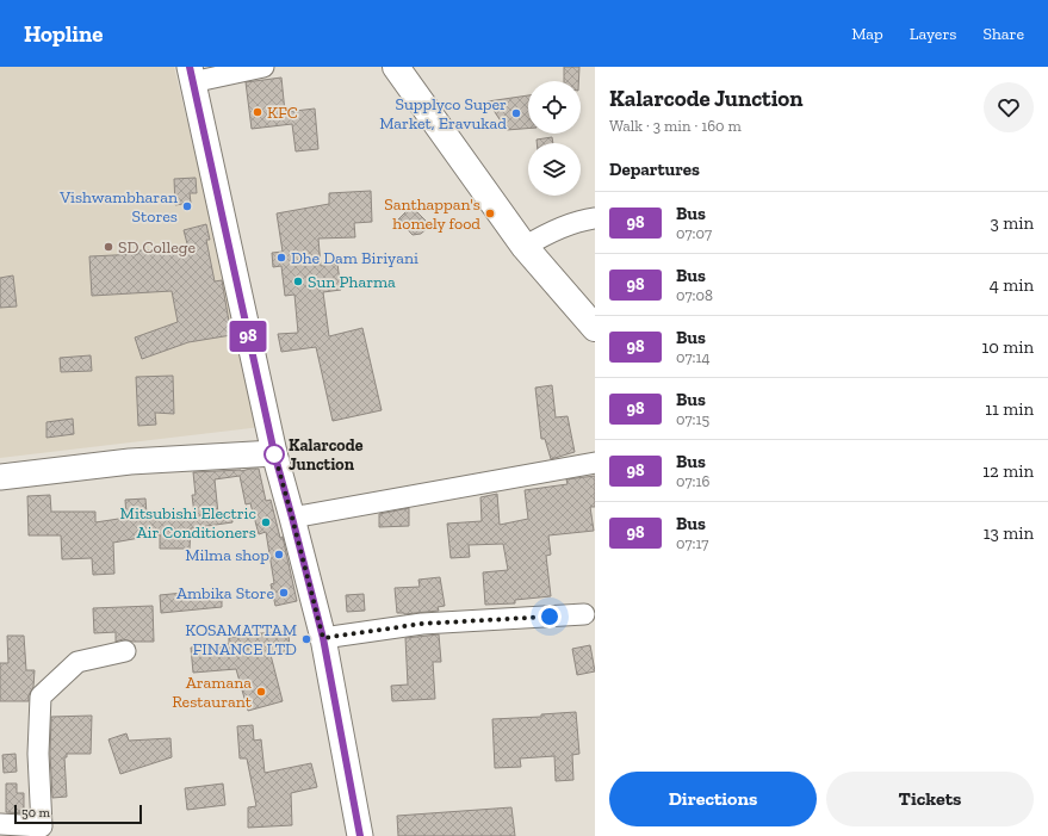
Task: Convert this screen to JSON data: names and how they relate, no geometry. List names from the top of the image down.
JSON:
{
  "places": [
    "KFC",
    "Supplyco Super Market, Eravukad",
    "Vishwambharan Stores",
    "Santhappan's homely food",
    "SD College",
    "Dhe Dam Biriyani",
    "Sun Pharma",
    "Kalarcode Junction",
    "Mitsubishi Electric Air Conditioners",
    "Milma shop",
    "Ambika Store",
    "KOSAMATTAM FINANCE LTD",
    "Aramana Restaurant"
  ],
  "lines": ["bus line 98"],
  "scale_bar": "50 m",
  "page": {
    "header": "Hopline",
    "nav": ["Map", "Layers", "Share"],
    "on_map": "98",
    "heading": [
      ["Kalarcode Junction", "Walk · 3 min · 160 m"],
      "Departures"
    ],
    "list": [
      {
        "mark": "98",
        "name": "Bus",
        "note": "07:07",
        "value": "3 min"
      },
      {
        "mark": "98",
        "name": "Bus",
        "note": "07:08",
        "value": "4 min"
      },
      {
        "mark": "98",
        "name": "Bus",
        "note": "07:14",
        "value": "10 min"
      },
      {
        "mark": "98",
        "name": "Bus",
        "note": "07:15",
        "value": "11 min"
      },
      {
        "mark": "98",
        "name": "Bus",
        "note": "07:16",
        "value": "12 min"
      },
      {
        "mark": "98",
        "name": "Bus",
        "note": "07:17",
        "value": "13 min"
      }
    ],
    "buttons": ["Directions", "Tickets"],
    "scale": "50 m"
  }
}
